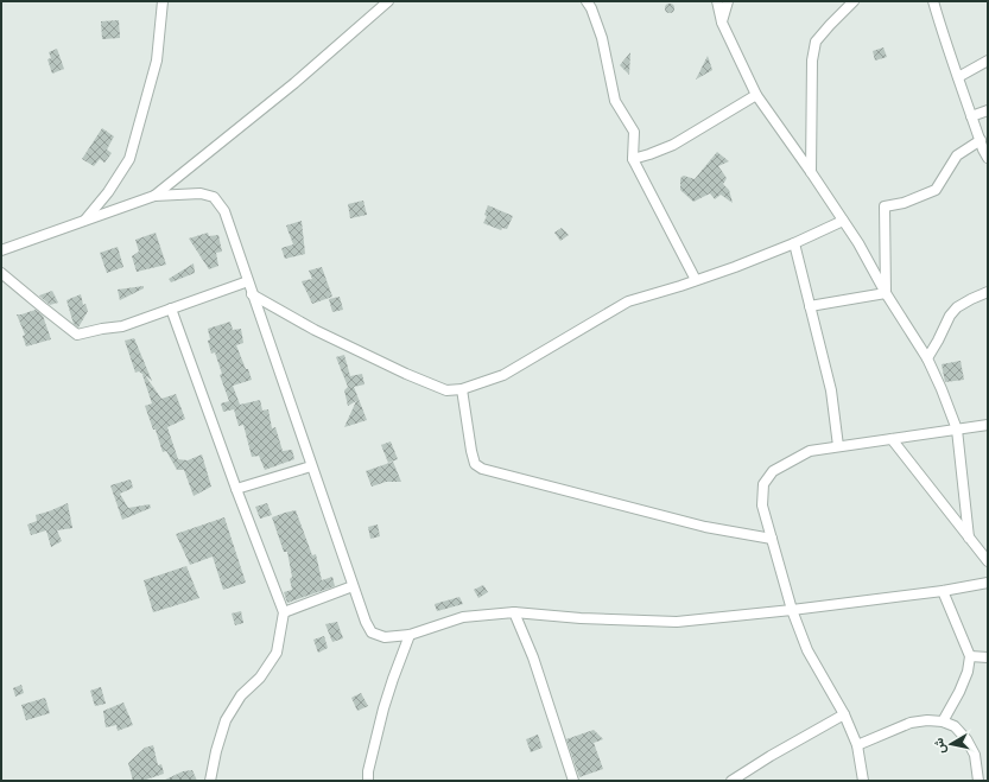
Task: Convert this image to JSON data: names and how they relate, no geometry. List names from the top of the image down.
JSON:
{
  "north": "left"
}
